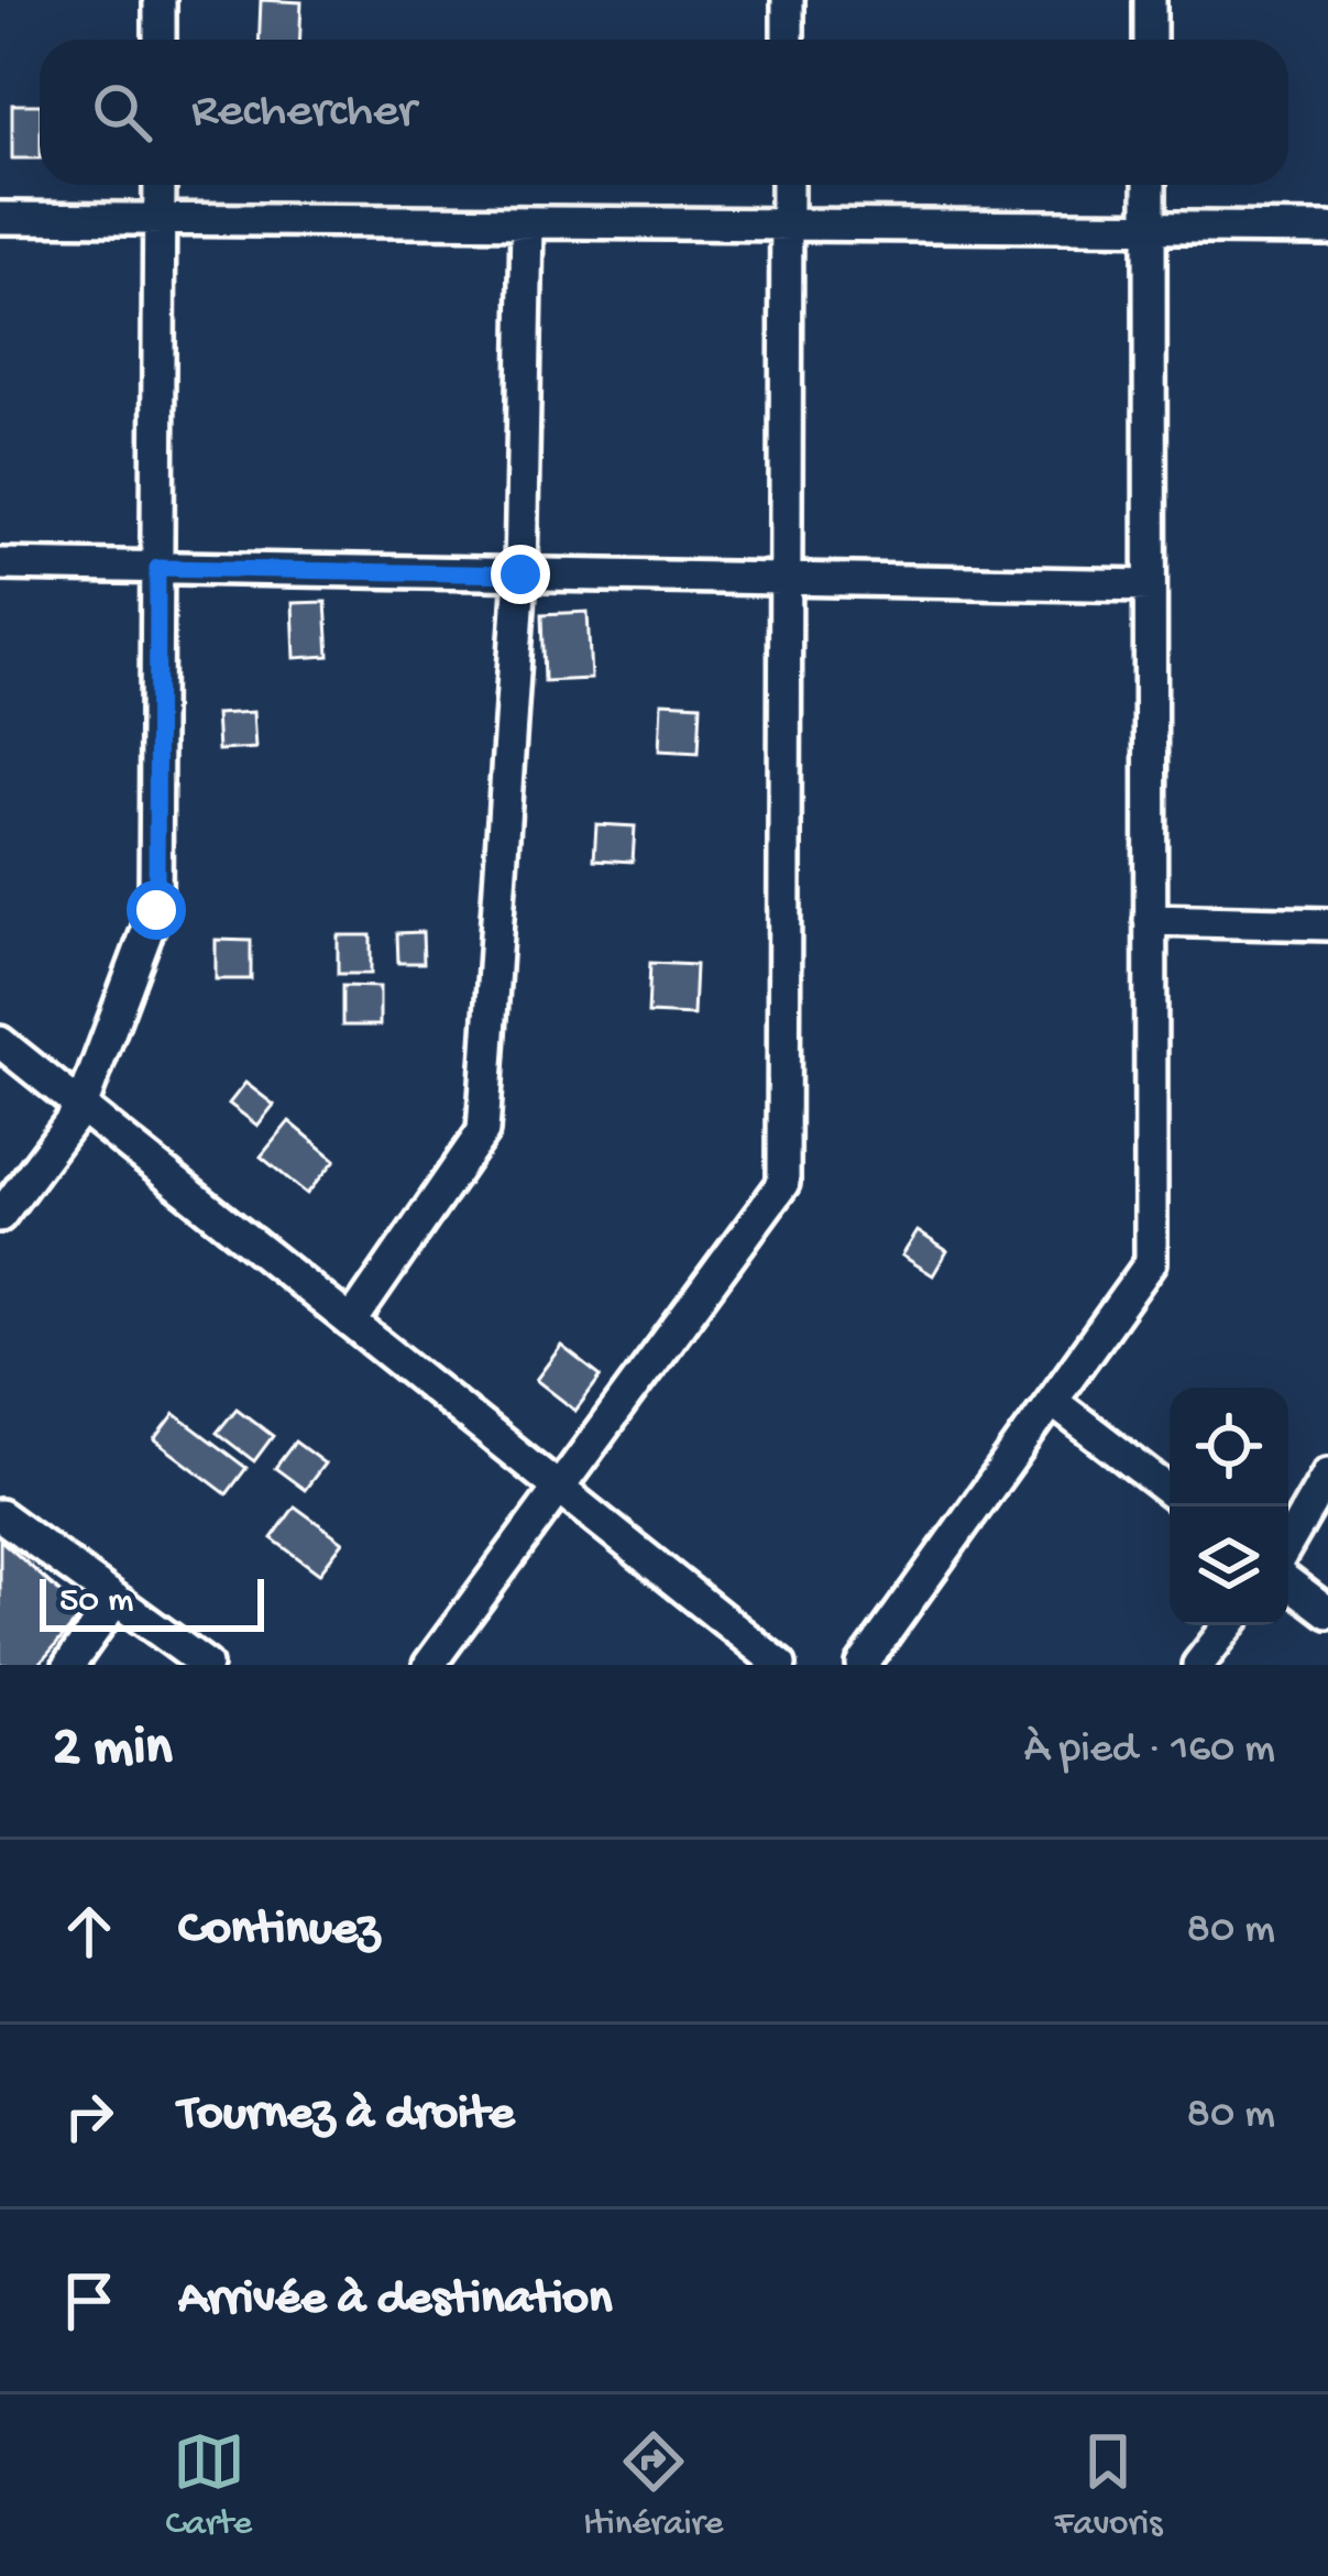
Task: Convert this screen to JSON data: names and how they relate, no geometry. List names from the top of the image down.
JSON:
{
  "scale_bar": "50 m",
  "page": {
    "search": "Rechercher",
    "scale": "50 m",
    "heading": ["2 min", "À pied · 160 m"],
    "list": [
      ["Continuez", "80 m"],
      ["Tournez à droite", "80 m"],
      "Arrivée à destination"
    ],
    "nav": ["Carte", "Itinéraire", "Favoris"]
  }
}
